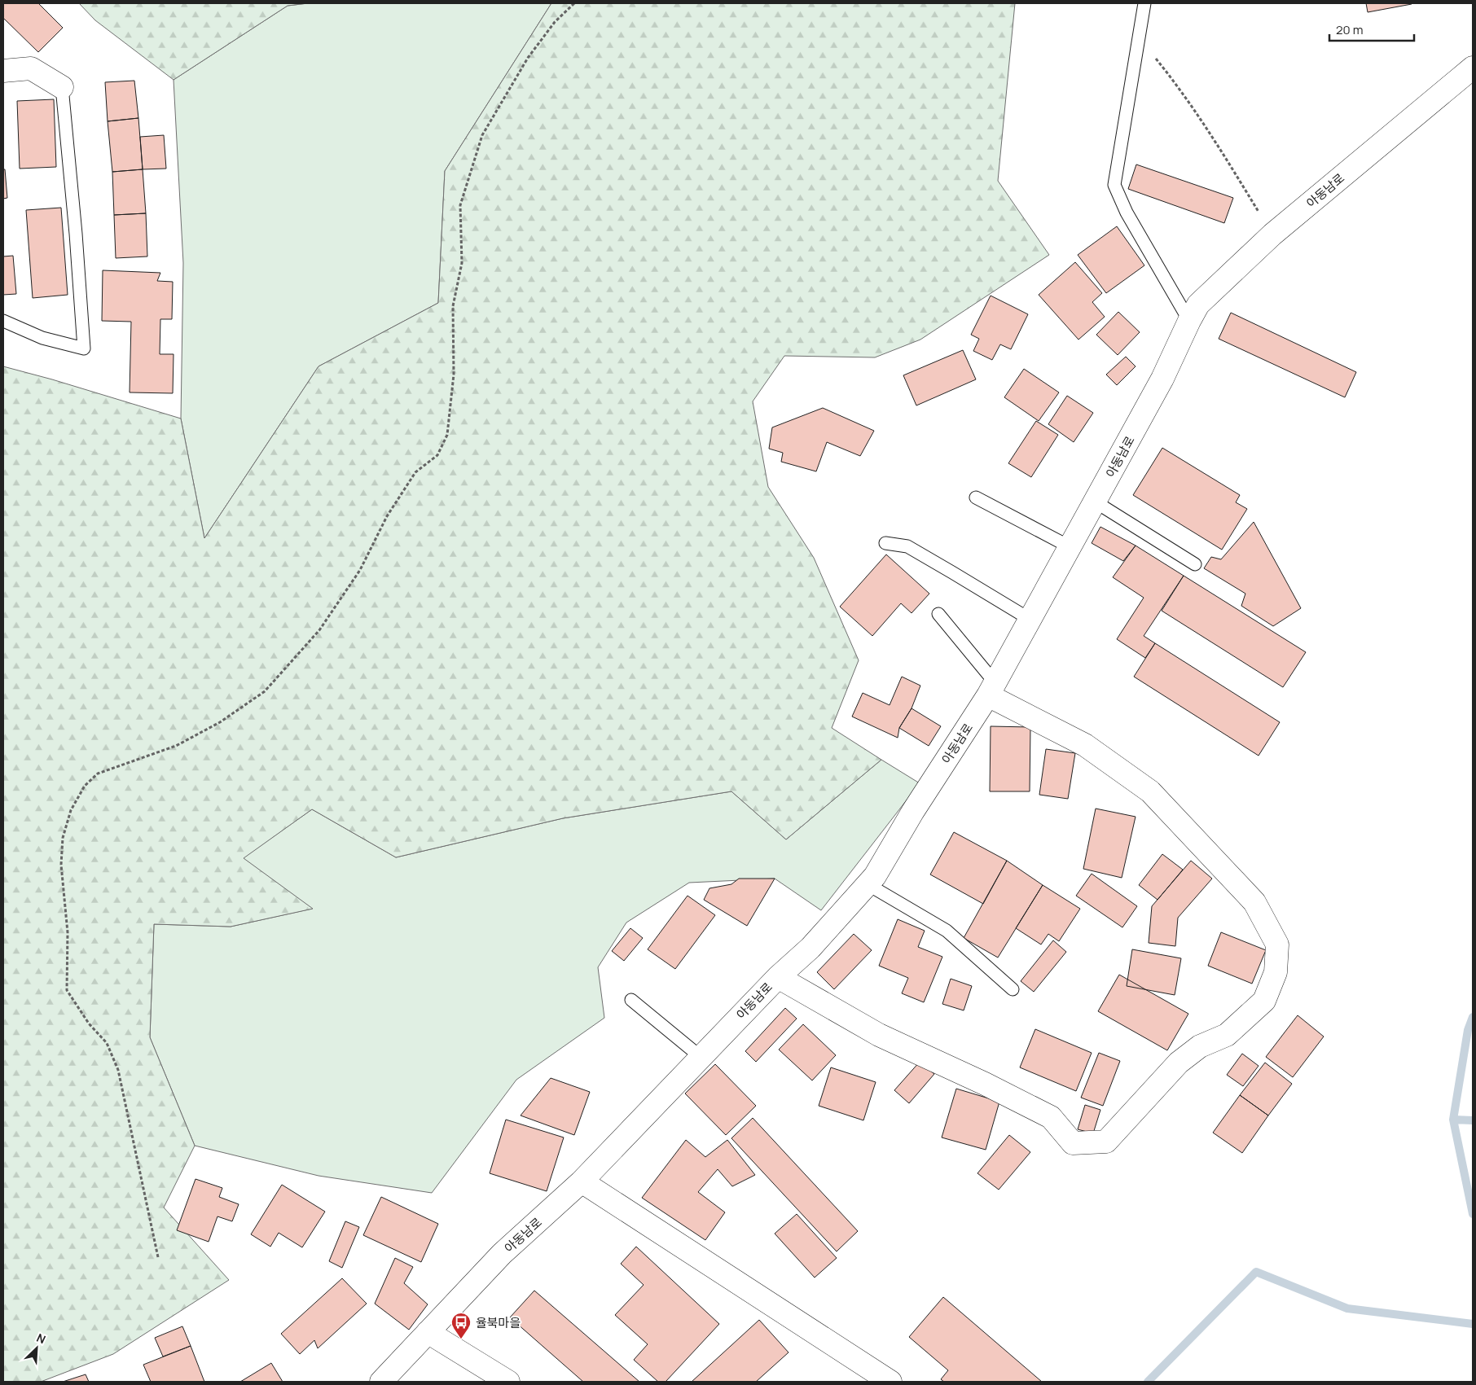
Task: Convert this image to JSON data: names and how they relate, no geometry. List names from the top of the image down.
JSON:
{
  "streets": {
    "street": ["아동남로"]
  },
  "places": {
    "bus stop": ["율북마을"]
  },
  "scale_bar": "20 m",
  "north": "top right"
}
